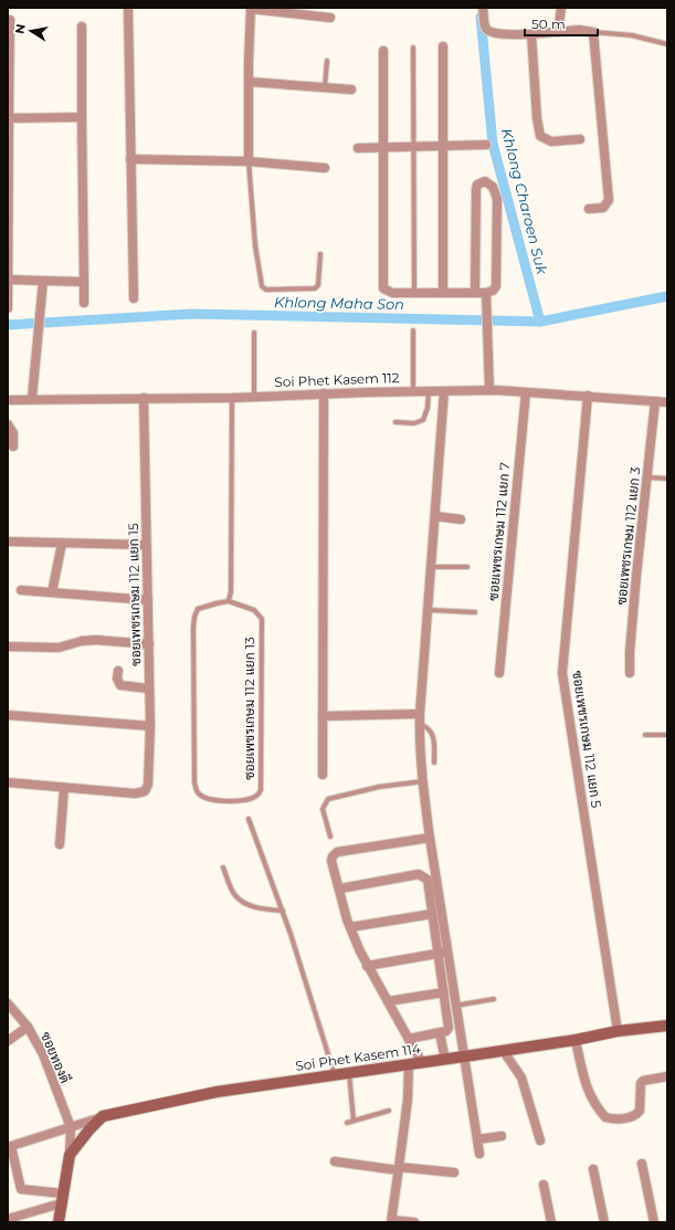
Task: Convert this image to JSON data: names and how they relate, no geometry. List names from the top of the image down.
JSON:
{
  "streets": {
    "street": [
      "Soi Phet Kasem 112",
      "ซอยเพชรเกษม 112 แยก 7",
      "ซอยเพชรเกษม 112 แยก 3",
      "ซอยเพชรเกษม 112 แยก 15",
      "ซอยเพชรเกษม 112 แยก 5",
      "ซอยทองดี",
      "Soi Phet Kasem 114"
    ],
    "lane": ["ซอยเพชรเกษม 112 แยก 13"]
  },
  "crossings": [
    ["Soi Phet Kasem 112", "ซอยเพชรเกษม 112 แยก 7"],
    ["Soi Phet Kasem 112", "ซอยเพชรเกษม 112 แยก 3"],
    ["Soi Phet Kasem 112", "ซอยเพชรเกษม 112 แยก 15"],
    ["Soi Phet Kasem 112", "ซอยเพชรเกษม 112 แยก 5"],
    ["ซอยเพชรเกษม 112 แยก 5", "Soi Phet Kasem 114"]
  ],
  "water": ["Khlong Charoen Suk", "Khlong Maha Son"],
  "scale_bar": "50 m",
  "north": "left"
}
